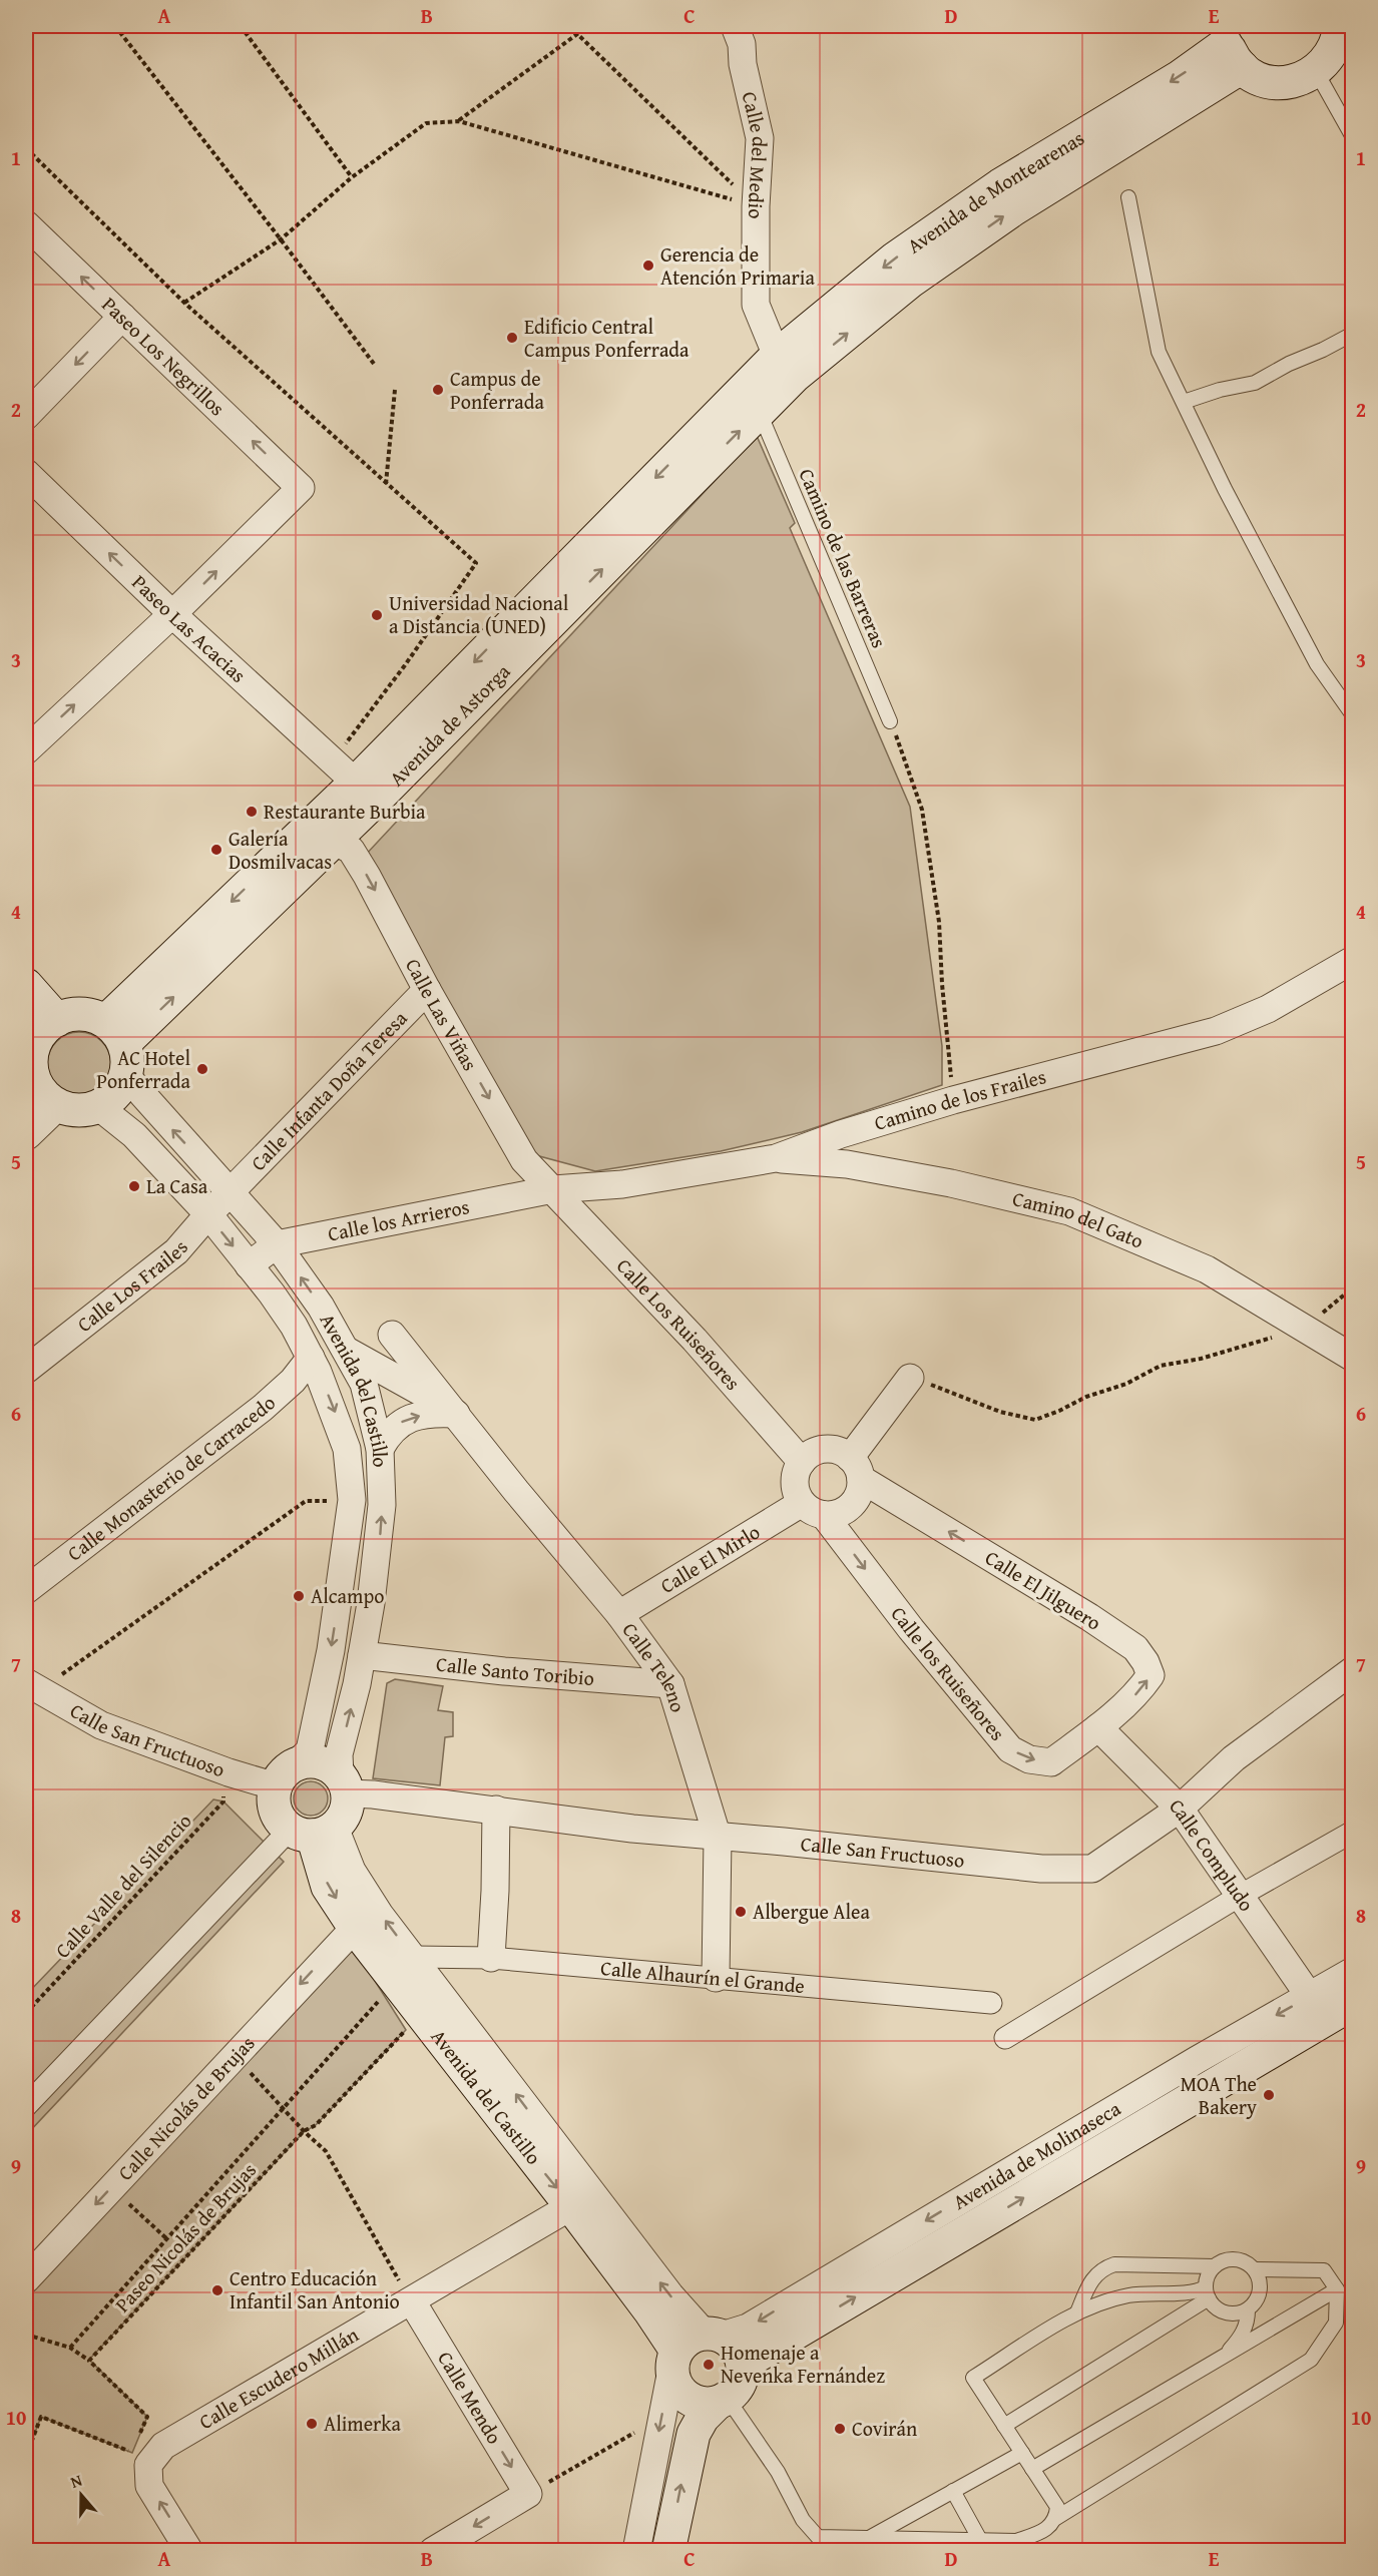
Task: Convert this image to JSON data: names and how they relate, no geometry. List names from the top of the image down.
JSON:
{
  "streets": {
    "main road": [
      "Avenida de Montearenas",
      "Avenida de Astorga",
      "Avenida del Castillo",
      "Avenida de Molinaseca"
    ],
    "street": [
      "Calle del Medio",
      "Paseo Los Negrillos",
      "Paseo Las Acacias",
      "Calle Las Viñas",
      "Calle Infanta Doña Teresa",
      "Camino de los Frailes",
      "Calle los Arrieros",
      "Camino del Gato",
      "Calle Los Frailes",
      "Calle Los Ruiseñores",
      "Calle Monasterio de Carracedo",
      "Calle El Mirlo",
      "Calle El Jilguero",
      "Calle Teleno",
      "Calle Santo Toribio",
      "Calle los Ruiseñores",
      "Calle San Fructuoso",
      "Calle Compludo",
      "Calle Alhaurín el Grande",
      "Calle Nicolás de Brujas",
      "Calle Escudero Millán",
      "Calle Mendo"
    ],
    "lane": ["Camino de las Barreras"],
    "path": ["Calle Valle del Silencio", "Paseo Nicolás de Brujas"]
  },
  "crossings": [
    ["Calle del Medio", "Avenida de Montearenas"],
    ["Calle del Medio", "Avenida de Astorga"],
    ["Avenida de Montearenas", "Avenida de Astorga"],
    ["Paseo Los Negrillos", "Paseo Las Acacias"],
    ["Camino de las Barreras", "Avenida de Astorga"],
    ["Paseo Las Acacias", "Avenida de Astorga"],
    ["Avenida de Astorga", "Calle Las Viñas"],
    ["Avenida de Astorga", "Avenida del Castillo"],
    ["Calle Las Viñas", "Calle Infanta Doña Teresa"],
    ["Calle Las Viñas", "Camino de los Frailes"],
    ["Calle Las Viñas", "Calle los Arrieros"],
    ["Calle Las Viñas", "Calle Los Ruiseñores"],
    ["Calle Infanta Doña Teresa", "Calle Los Frailes"],
    ["Calle Infanta Doña Teresa", "Avenida del Castillo"],
    ["Camino de los Frailes", "Calle los Arrieros"],
    ["Camino de los Frailes", "Camino del Gato"],
    ["Camino de los Frailes", "Calle Los Ruiseñores"],
    ["Calle los Arrieros", "Calle Los Ruiseñores"],
    ["Calle los Arrieros", "Avenida del Castillo"],
    ["Calle Los Frailes", "Avenida del Castillo"],
    ["Calle Los Ruiseñores", "Calle El Mirlo"],
    ["Calle Los Ruiseñores", "Calle El Jilguero"],
    ["Calle Los Ruiseñores", "Calle los Ruiseñores"],
    ["Avenida del Castillo", "Calle Monasterio de Carracedo"],
    ["Avenida del Castillo", "Calle Teleno"],
    ["Avenida del Castillo", "Calle Santo Toribio"],
    ["Avenida del Castillo", "Calle San Fructuoso"],
    ["Avenida del Castillo", "Calle Alhaurín el Grande"],
    ["Avenida del Castillo", "Calle Nicolás de Brujas"],
    ["Avenida del Castillo", "Avenida de Molinaseca"],
    ["Avenida del Castillo", "Calle Escudero Millán"],
    ["Calle El Mirlo", "Calle El Jilguero"],
    ["Calle El Mirlo", "Calle Teleno"],
    ["Calle El Mirlo", "Calle los Ruiseñores"],
    ["Calle El Jilguero", "Calle los Ruiseñores"],
    ["Calle El Jilguero", "Calle Compludo"],
    ["Calle Teleno", "Calle Santo Toribio"],
    ["Calle Teleno", "Calle San Fructuoso"],
    ["Calle Teleno", "Calle Alhaurín el Grande"],
    ["Calle los Ruiseñores", "Calle Compludo"],
    ["Calle San Fructuoso", "Calle Compludo"],
    ["Calle San Fructuoso", "Calle Valle del Silencio"],
    ["Calle Compludo", "Avenida de Molinaseca"],
    ["Calle Escudero Millán", "Calle Mendo"]
  ],
  "one_way": [
    "Paseo Las Acacias",
    "Calle Las Viñas",
    "Calle El Jilguero",
    "Calle los Ruiseñores",
    "Calle Mendo"
  ],
  "places": [
    "Gerencia de Atención Primaria",
    "Edificio Central Campus Ponferrada",
    "Campus de Ponferrada",
    "Universidad Nacional a Distancia (UNED)",
    "Restaurante Burbia",
    "Galería Dosmilvacas",
    "AC Hotel Ponferrada",
    "La Casa",
    "Alcampo",
    "Albergue Alea",
    "MOA The Bakery",
    "Centro Educación Infantil San Antonio",
    "Homenaje a Nevenka Fernández",
    "Alimerka",
    "Covirán"
  ],
  "north": "top",
  "grid": {
    "columns": [
      "A",
      "B",
      "C",
      "D",
      "E"
    ],
    "rows": [
      "1",
      "2",
      "3",
      "4",
      "5",
      "6",
      "7",
      "8",
      "9",
      "10"
    ]
  }
}
